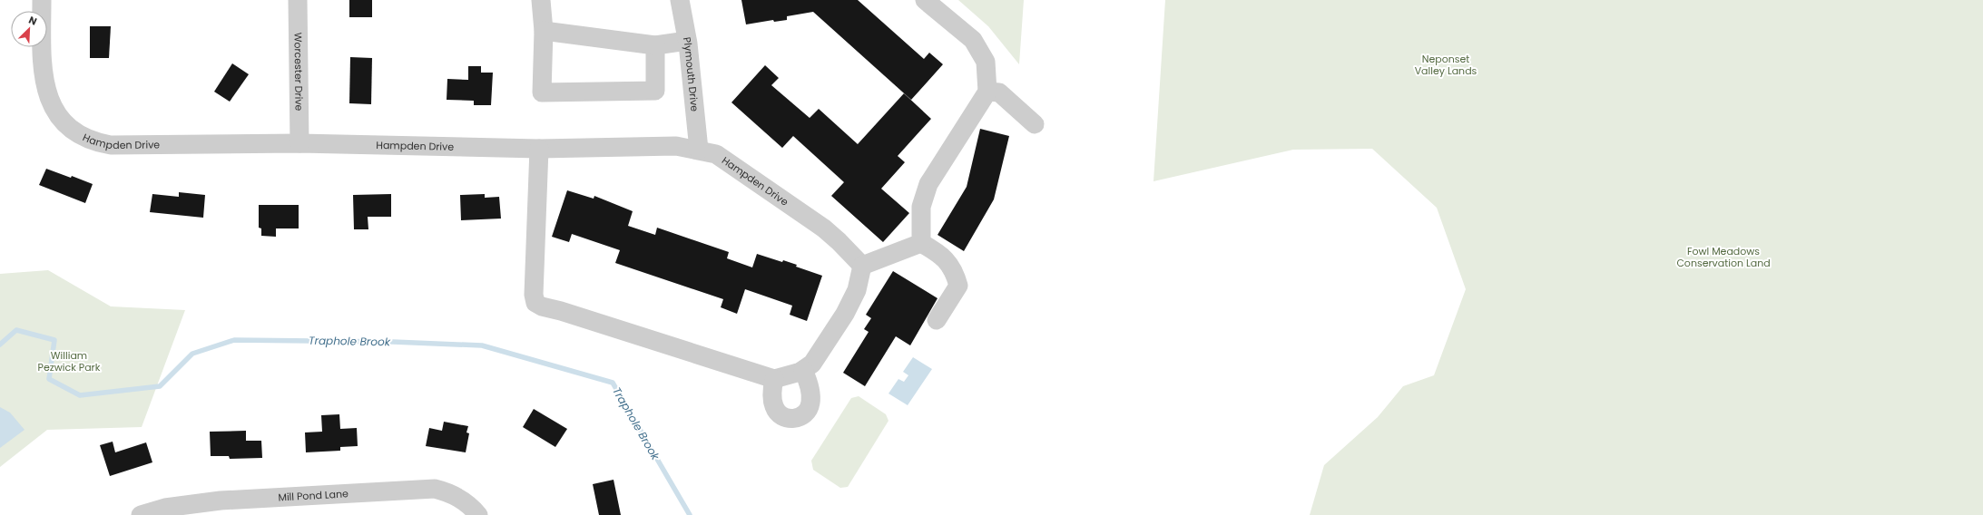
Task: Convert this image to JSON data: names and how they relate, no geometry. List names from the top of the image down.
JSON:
{
  "streets": {
    "street": [
      "Worcester Drive",
      "Plymouth Drive",
      "Hampden Drive",
      "Mill Pond Lane"
    ]
  },
  "crossings": [
    ["Worcester Drive", "Hampden Drive"],
    ["Plymouth Drive", "Hampden Drive"]
  ],
  "water": ["Traphole Brook"],
  "parks": ["Neponset Valley Lands", "Fowl Meadows Conservation Land", "William Pezwick Park"],
  "north": "top right"
}
